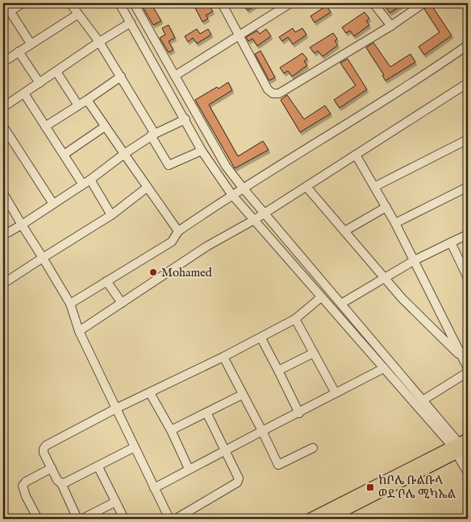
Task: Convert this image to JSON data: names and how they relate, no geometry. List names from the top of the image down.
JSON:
{
  "places": {
    "other": ["Mohamed"],
    "transit": ["ከቦሌ ቡልቡላ ወደ ቦሌ ሚካኤል"]
  }
}
